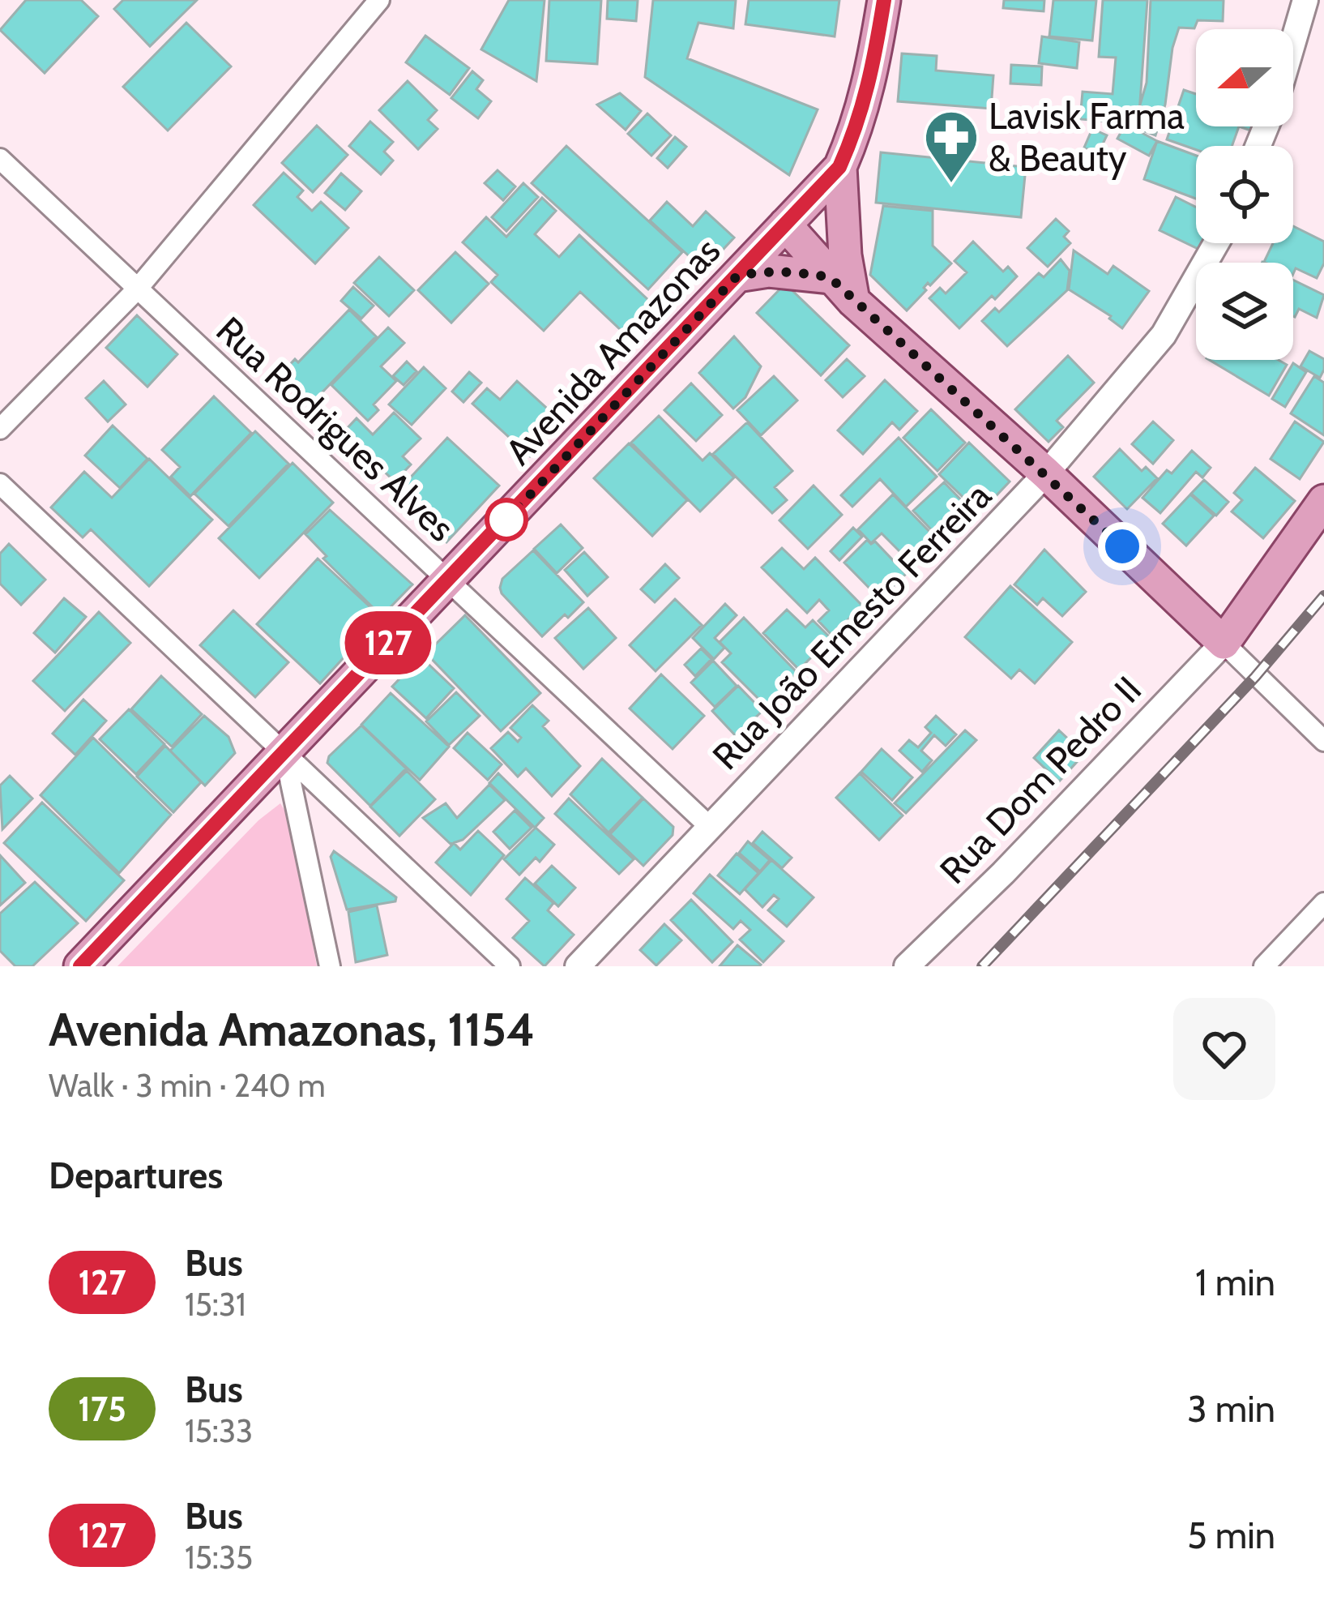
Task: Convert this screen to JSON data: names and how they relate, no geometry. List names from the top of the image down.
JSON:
{
  "streets": {
    "main road": ["Avenida Amazonas"],
    "street": ["Rua Rodrigues Alves", "Rua João Ernesto Ferreira", "Rua Dom Pedro II"]
  },
  "crossings": [
    ["Avenida Amazonas", "Rua Rodrigues Alves"],
    ["Rua Rodrigues Alves", "Rua João Ernesto Ferreira"]
  ],
  "places": {
    "pharmacy": ["Lavisk Farma & Beauty"]
  },
  "lines": ["bus line 127"],
  "north": "left",
  "page": {
    "on_map": "127",
    "heading": [
      ["Avenida Amazonas, 1154", "Walk · 3 min · 240 m"],
      "Departures"
    ],
    "list": [
      {
        "mark": "127",
        "name": "Bus",
        "note": "15:31",
        "value": "1 min"
      },
      {
        "mark": "175",
        "name": "Bus",
        "note": "15:33",
        "value": "3 min"
      },
      {
        "mark": "127",
        "name": "Bus",
        "note": "15:35",
        "value": "5 min"
      }
    ]
  }
}
